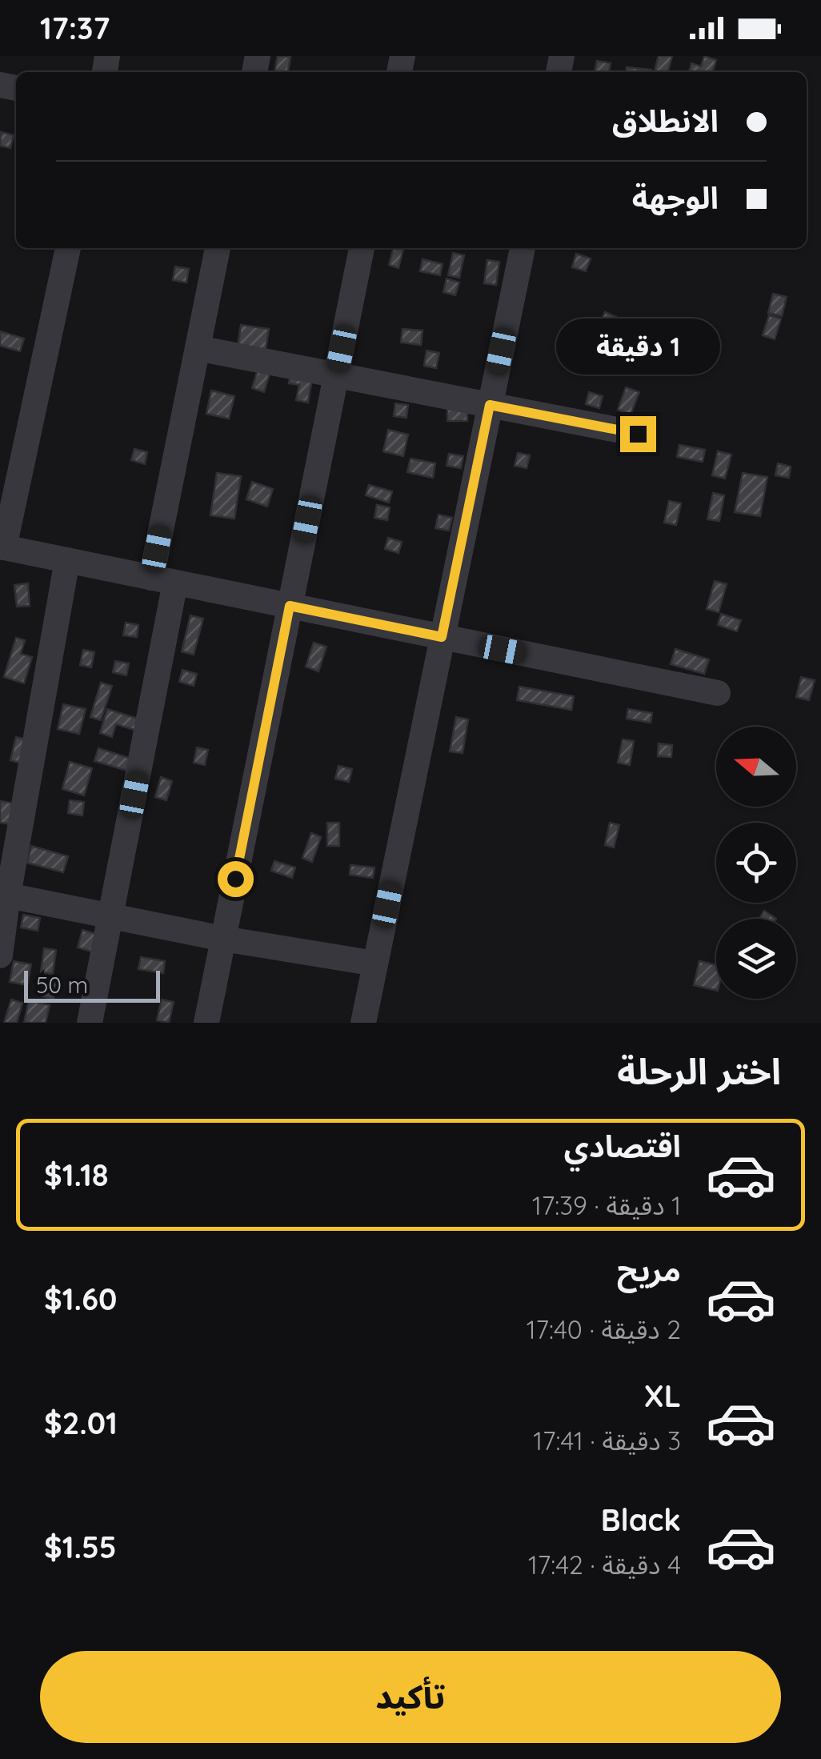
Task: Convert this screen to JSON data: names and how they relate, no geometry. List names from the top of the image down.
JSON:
{
  "scale_bar": "50 m",
  "north": "left",
  "page": {
    "status": "17:37",
    "banner": ["الانطلاق", "الوجهة"],
    "bubble": "1 دقيقة",
    "scale": "50 m",
    "heading": "اختر الرحلة",
    "list": [
      {
        "name": "اقتصادي",
        "note": "1 دقيقة · 17:39",
        "value": "$1.18"
      },
      {
        "name": "مريح",
        "note": "2 دقيقة · 17:40",
        "value": "$1.60"
      },
      {
        "name": "XL",
        "note": "3 دقيقة · 17:41",
        "value": "$2.01"
      },
      {
        "name": "Black",
        "note": "4 دقيقة · 17:42",
        "value": "$1.55"
      }
    ],
    "buttons": "تأكيد"
  }
}
